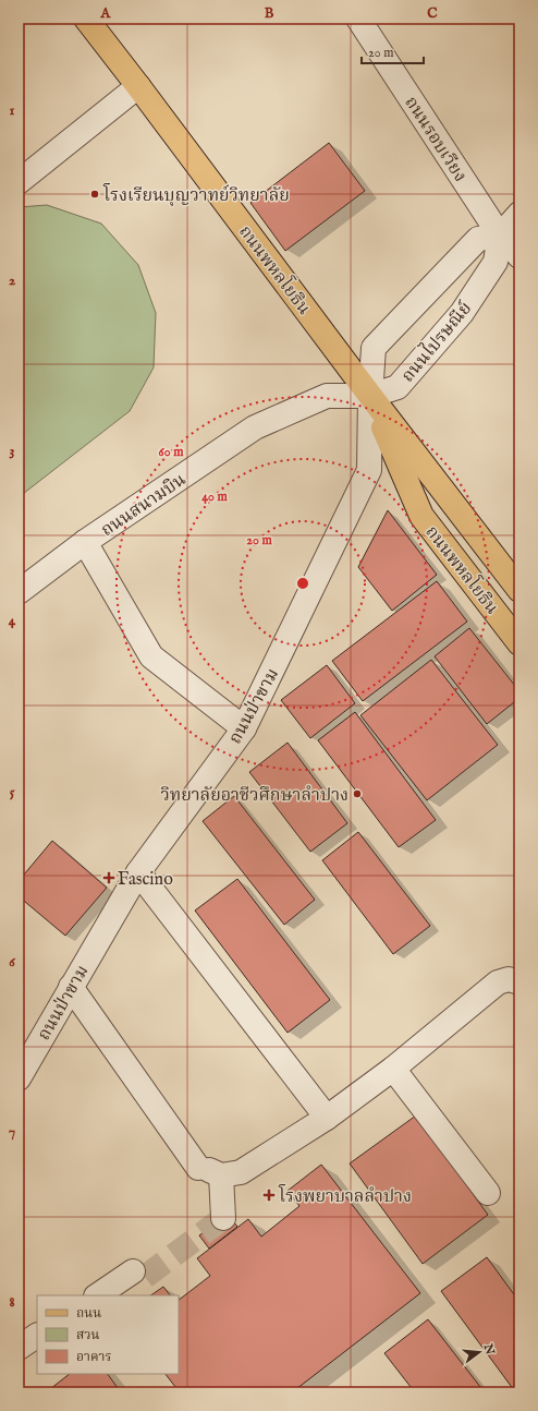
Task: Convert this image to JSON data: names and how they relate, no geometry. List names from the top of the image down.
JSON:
{
  "streets": {
    "main road": ["ถนนพหลโยธิน"],
    "street": [
      "ถนนรอบเวียง",
      "ถนนไปรษณีย์",
      "ถนนสนามบิน",
      "ถนนป่าขาม"
    ]
  },
  "crossings": [
    ["ถนนรอบเวียง", "ถนนไปรษณีย์"],
    ["ถนนพหลโยธิน", "ถนนไปรษณีย์"],
    ["ถนนพหลโยธิน", "ถนนสนามบิน"],
    ["ถนนพหลโยธิน", "ถนนป่าขาม"],
    ["ถนนไปรษณีย์", "ถนนสนามบิน"],
    ["ถนนไปรษณีย์", "ถนนป่าขาม"],
    ["ถนนสนามบิน", "ถนนป่าขาม"]
  ],
  "places": {
    "other": ["โรงเรียนบุญวาทย์วิทยาลัย", "วิทยาลัยอาชีวศึกษาลำปาง"],
    "health": ["Fascino", "โรงพยาบาลลำปาง"]
  },
  "legend": ["ถนน", "สวน", "อาคาร"],
  "scale_bar": "20 m",
  "north": "right",
  "grid": {
    "columns": ["A", "B", "C"],
    "rows": [
      "1",
      "2",
      "3",
      "4",
      "5",
      "6",
      "7",
      "8"
    ]
  },
  "rings": ["60 m", "40 m", "20 m"]
}
